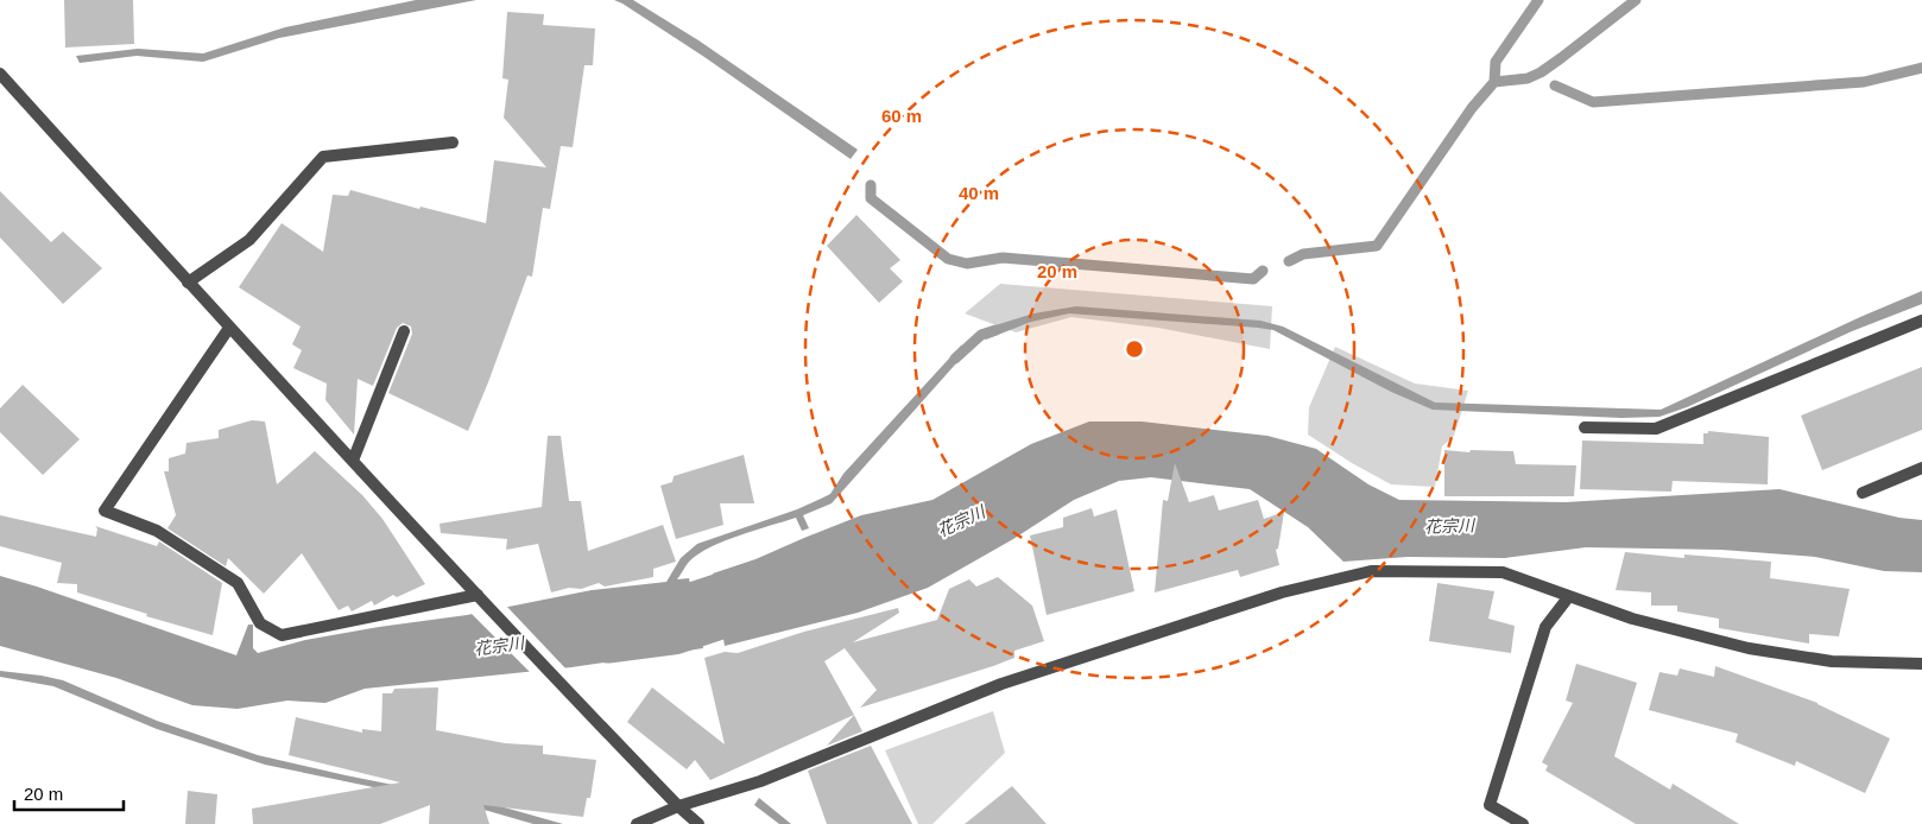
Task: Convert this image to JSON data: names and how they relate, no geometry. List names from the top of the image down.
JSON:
{
  "water": ["花宗川"],
  "scale_bar": "20 m",
  "rings": ["60 m", "40 m", "20 m"]
}
